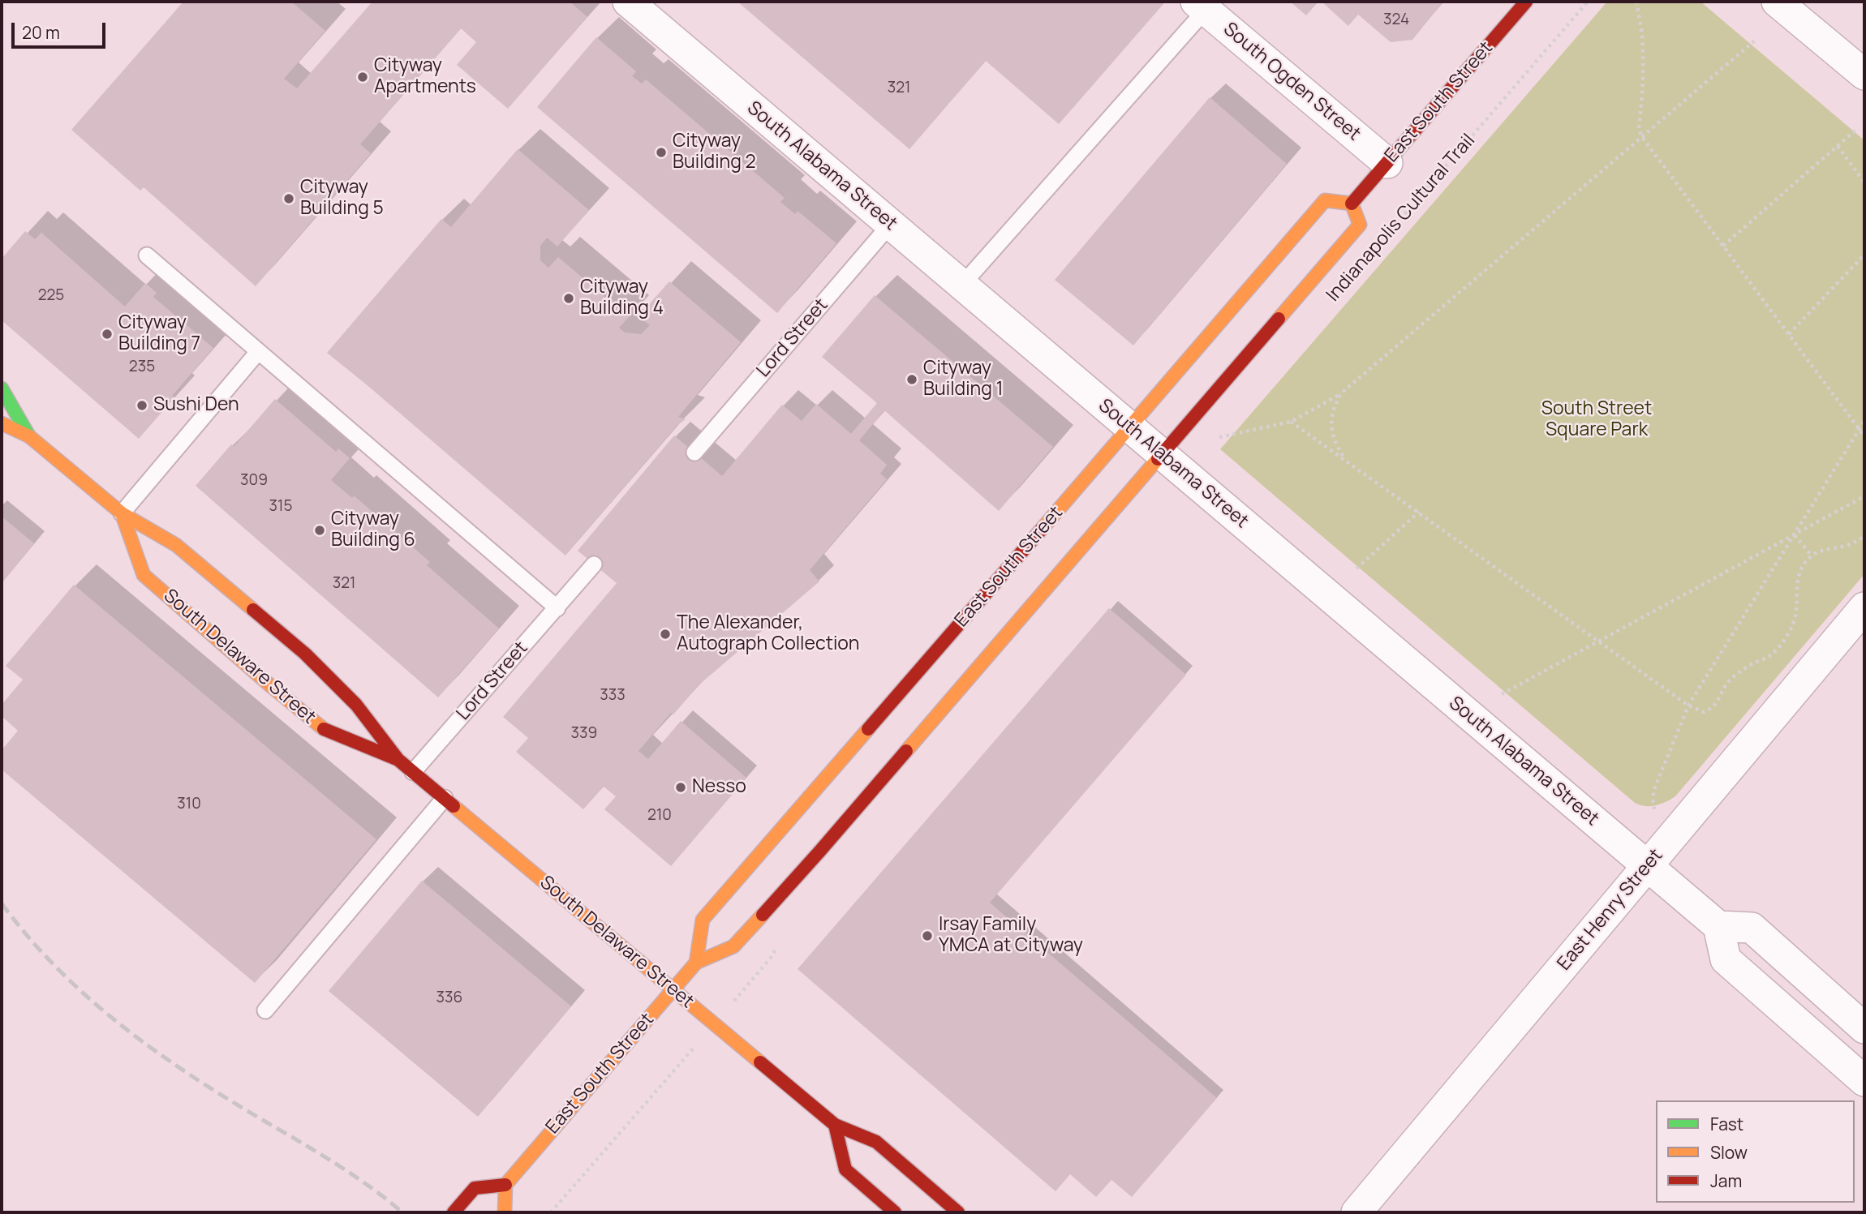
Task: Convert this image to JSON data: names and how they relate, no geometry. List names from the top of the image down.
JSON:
{
  "streets": {
    "main road": ["East South Street", "South Delaware Street"],
    "street": ["South Ogden Street", "South Alabama Street", "East Henry Street"],
    "lane": ["Lord Street"],
    "path": ["Indianapolis Cultural Trail"]
  },
  "crossings": [
    ["South Ogden Street", "East South Street"],
    ["East South Street", "South Alabama Street"],
    ["East South Street", "South Delaware Street"],
    ["South Alabama Street", "Lord Street"],
    ["South Alabama Street", "East Henry Street"],
    ["Lord Street", "South Delaware Street"]
  ],
  "parks": ["South Street Square Park"],
  "places": [
    "Cityway Apartments",
    "Cityway Building 2",
    "Cityway Building 5",
    "Cityway Building 4",
    "Cityway Building 7",
    "Cityway Building 1",
    "Sushi Den",
    "Cityway Building 6",
    "The Alexander, Autograph Collection",
    "Nesso",
    "Irsay Family YMCA at Cityway"
  ],
  "house_numbers": [
    "324",
    "321",
    "225",
    "235",
    "309",
    "315",
    "321",
    "333",
    "339",
    "310",
    "210",
    "336"
  ],
  "legend": ["Fast", "Slow", "Jam"],
  "scale_bar": "20 m"
}
